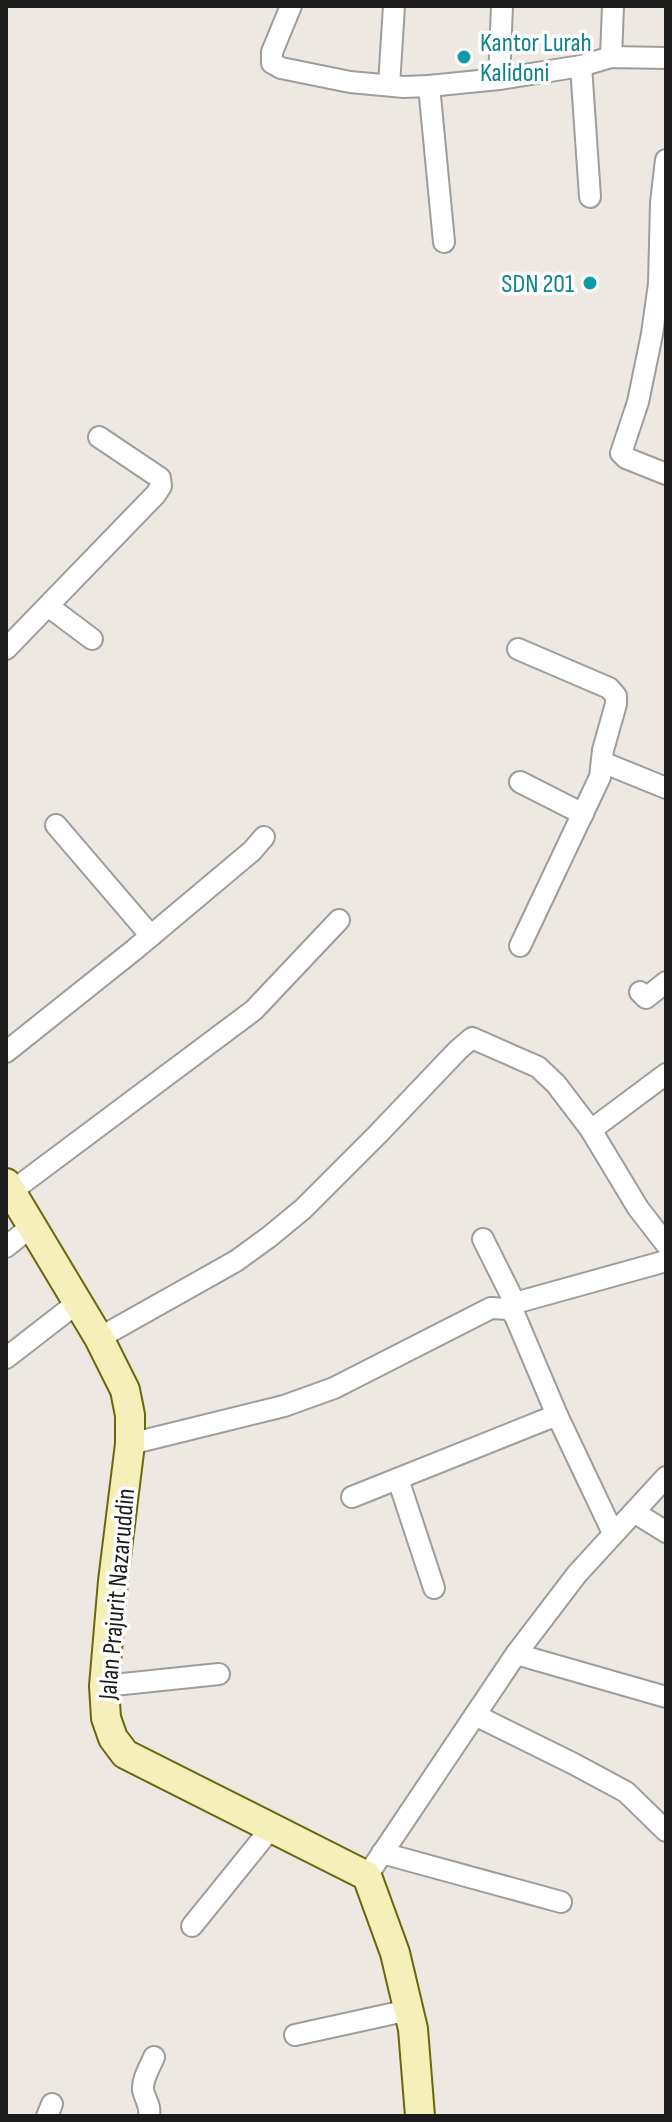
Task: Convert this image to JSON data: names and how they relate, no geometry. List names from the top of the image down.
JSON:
{
  "streets": {
    "street": ["Jalan Prajurit Nazaruddin"]
  },
  "places": ["Kantor Lurah Kalidoni", "SDN 201"]
}
